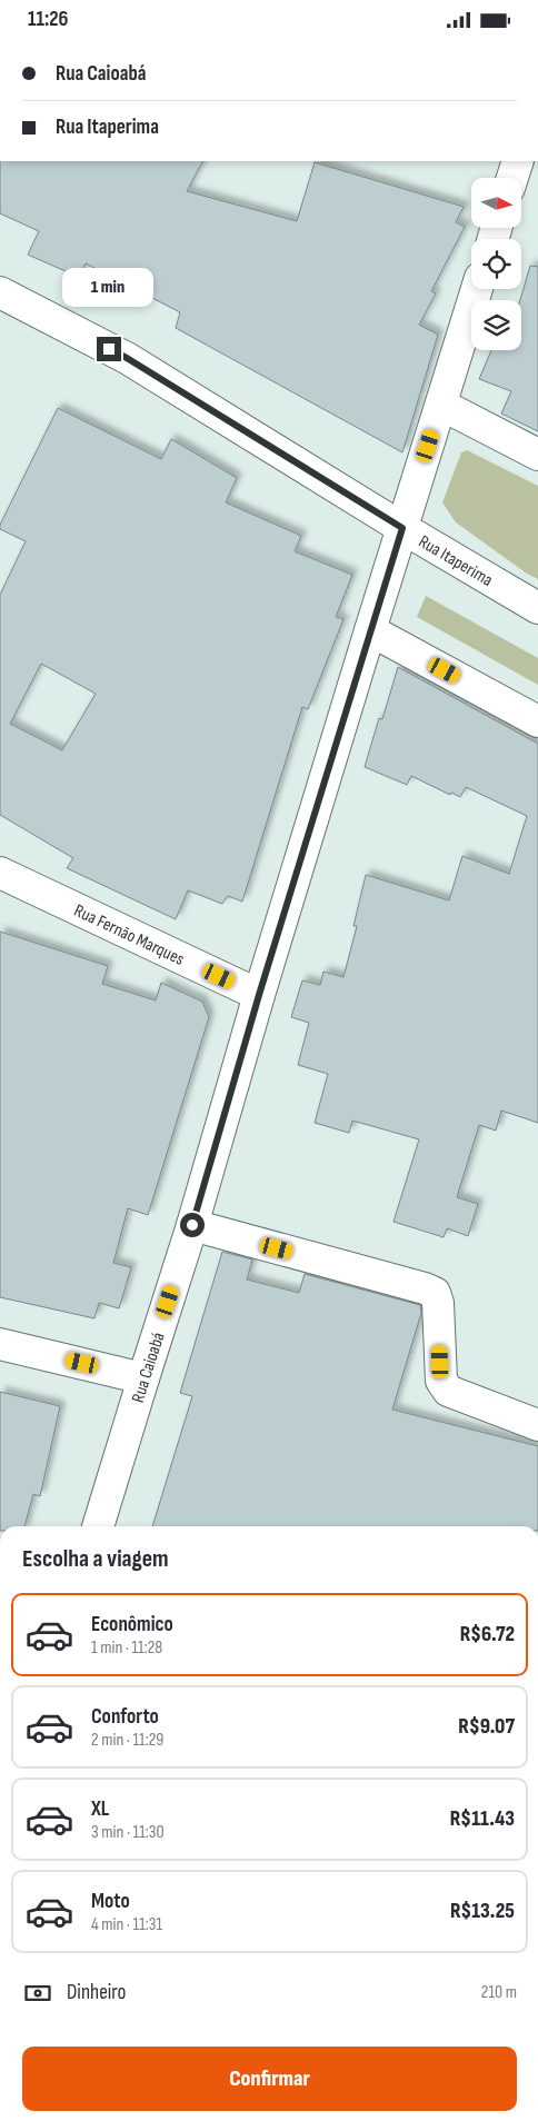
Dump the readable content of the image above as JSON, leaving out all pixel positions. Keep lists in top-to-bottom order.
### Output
{
  "streets": {
    "street": ["Rua Itaperima", "Rua Fernão Marques", "Rua Caioabá"]
  },
  "crossings": [
    ["Rua Itaperima", "Rua Caioabá"],
    ["Rua Fernão Marques", "Rua Caioabá"]
  ],
  "north": "right",
  "page": {
    "status": "11:26",
    "banner": ["Rua Caioabá", "Rua Itaperima"],
    "bubble": "1 min",
    "heading": "Escolha a viagem",
    "list": [
      {
        "name": "Econômico",
        "note": "1 min · 11:28",
        "value": "R$6.72"
      },
      {
        "name": "Conforto",
        "note": "2 min · 11:29",
        "value": "R$9.07"
      },
      {
        "name": "XL",
        "note": "3 min · 11:30",
        "value": "R$11.43"
      },
      {
        "name": "Moto",
        "note": "4 min · 11:31",
        "value": "R$13.25"
      }
    ],
    "pay": ["Dinheiro", "210 m"],
    "buttons": "Confirmar"
  }
}
